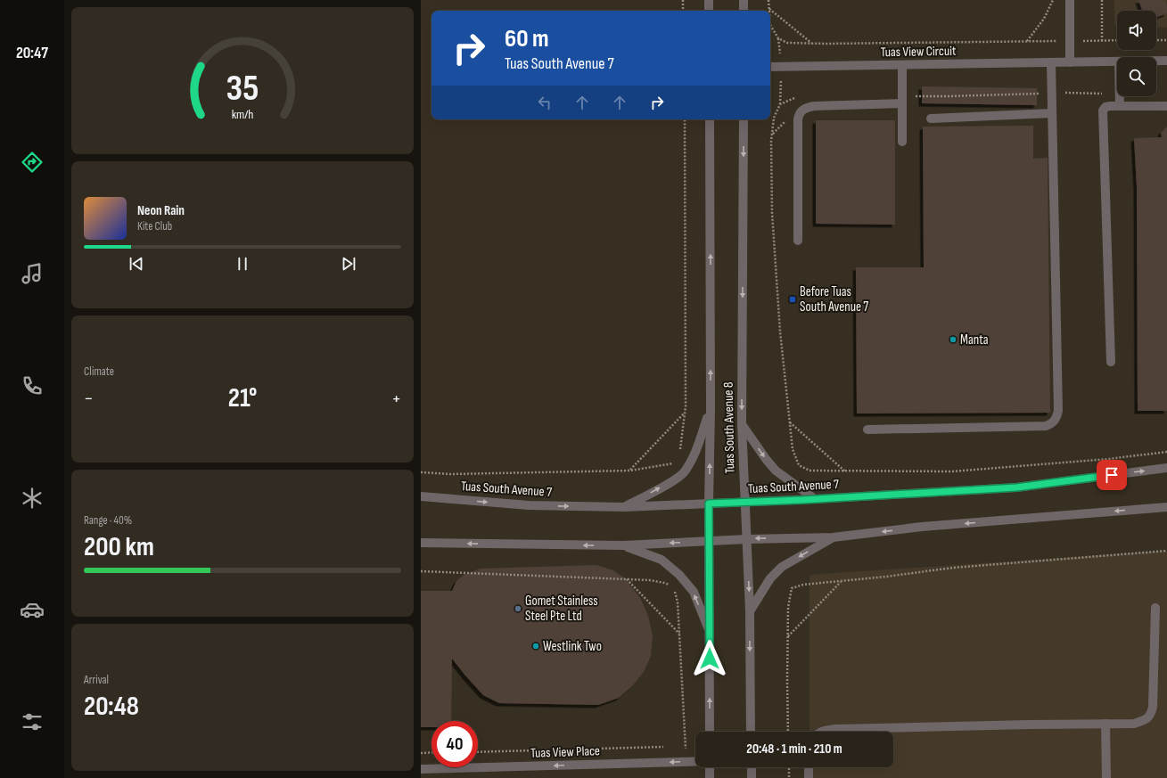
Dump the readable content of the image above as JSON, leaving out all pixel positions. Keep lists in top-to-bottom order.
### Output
{
  "streets": {
    "street": [
      "Tuas View Circuit",
      "Tuas South Avenue 8",
      "Tuas South Avenue 7",
      "Tuas View Place"
    ]
  },
  "crossings": [
    ["Tuas South Avenue 8", "Tuas South Avenue 7"]
  ],
  "one_way": ["Tuas View Place"],
  "places": {
    "transit": ["Before Tuas South Avenue 7"],
    "other": ["Manta", "Gomet Stainless Steel Pte Ltd", "Westlink Two"]
  },
  "page": {
    "tabs": "20:47",
    "turn": ["60 m", "Tuas South Avenue 7"],
    "song": ["Neon Rain", "Kite Club"],
    "tile": [
      "Climate",
      ["Range · 40%", "200 km"],
      ["Arrival", "20:48"]
    ],
    "heat": ["−", "21°", "+"],
    "limit": "40",
    "trip": "20:48 · 1 min · 210 m",
    "gauge": ["35", "km/h"]
  }
}
